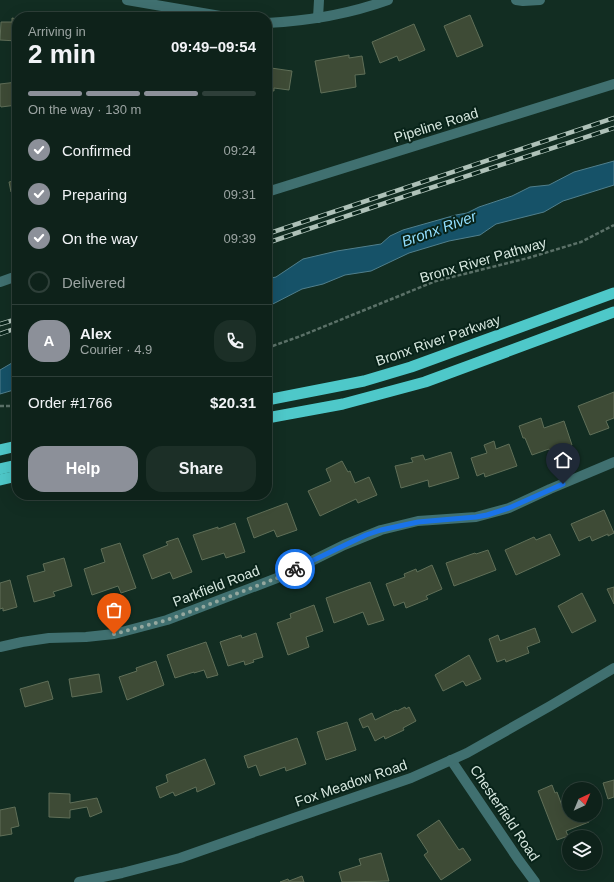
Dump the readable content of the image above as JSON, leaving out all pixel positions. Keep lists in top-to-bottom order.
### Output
{
  "streets": {
    "highway": ["Bronx River Parkway"],
    "street": [
      "Pipeline Road",
      "Parkfield Road",
      "Fox Meadow Road",
      "Chesterfield Road"
    ],
    "path": ["Bronx River Pathway"]
  },
  "crossings": [
    ["Fox Meadow Road", "Chesterfield Road"]
  ],
  "water": ["Bronx River"],
  "north": "top right",
  "page": {
    "heading": ["2 min", "Arriving in", "09:49–09:54"],
    "panel": [
      "Alex",
      "Courier · 4.9",
      "Order #1766",
      "$20.31"
    ],
    "bar": "On the way · 130 m",
    "list": [
      ["Confirmed", "09:24"],
      ["Preparing", "09:31"],
      ["On the way", "09:39"],
      "Delivered"
    ],
    "round": "A",
    "buttons": ["Help", "Share"]
  }
}
